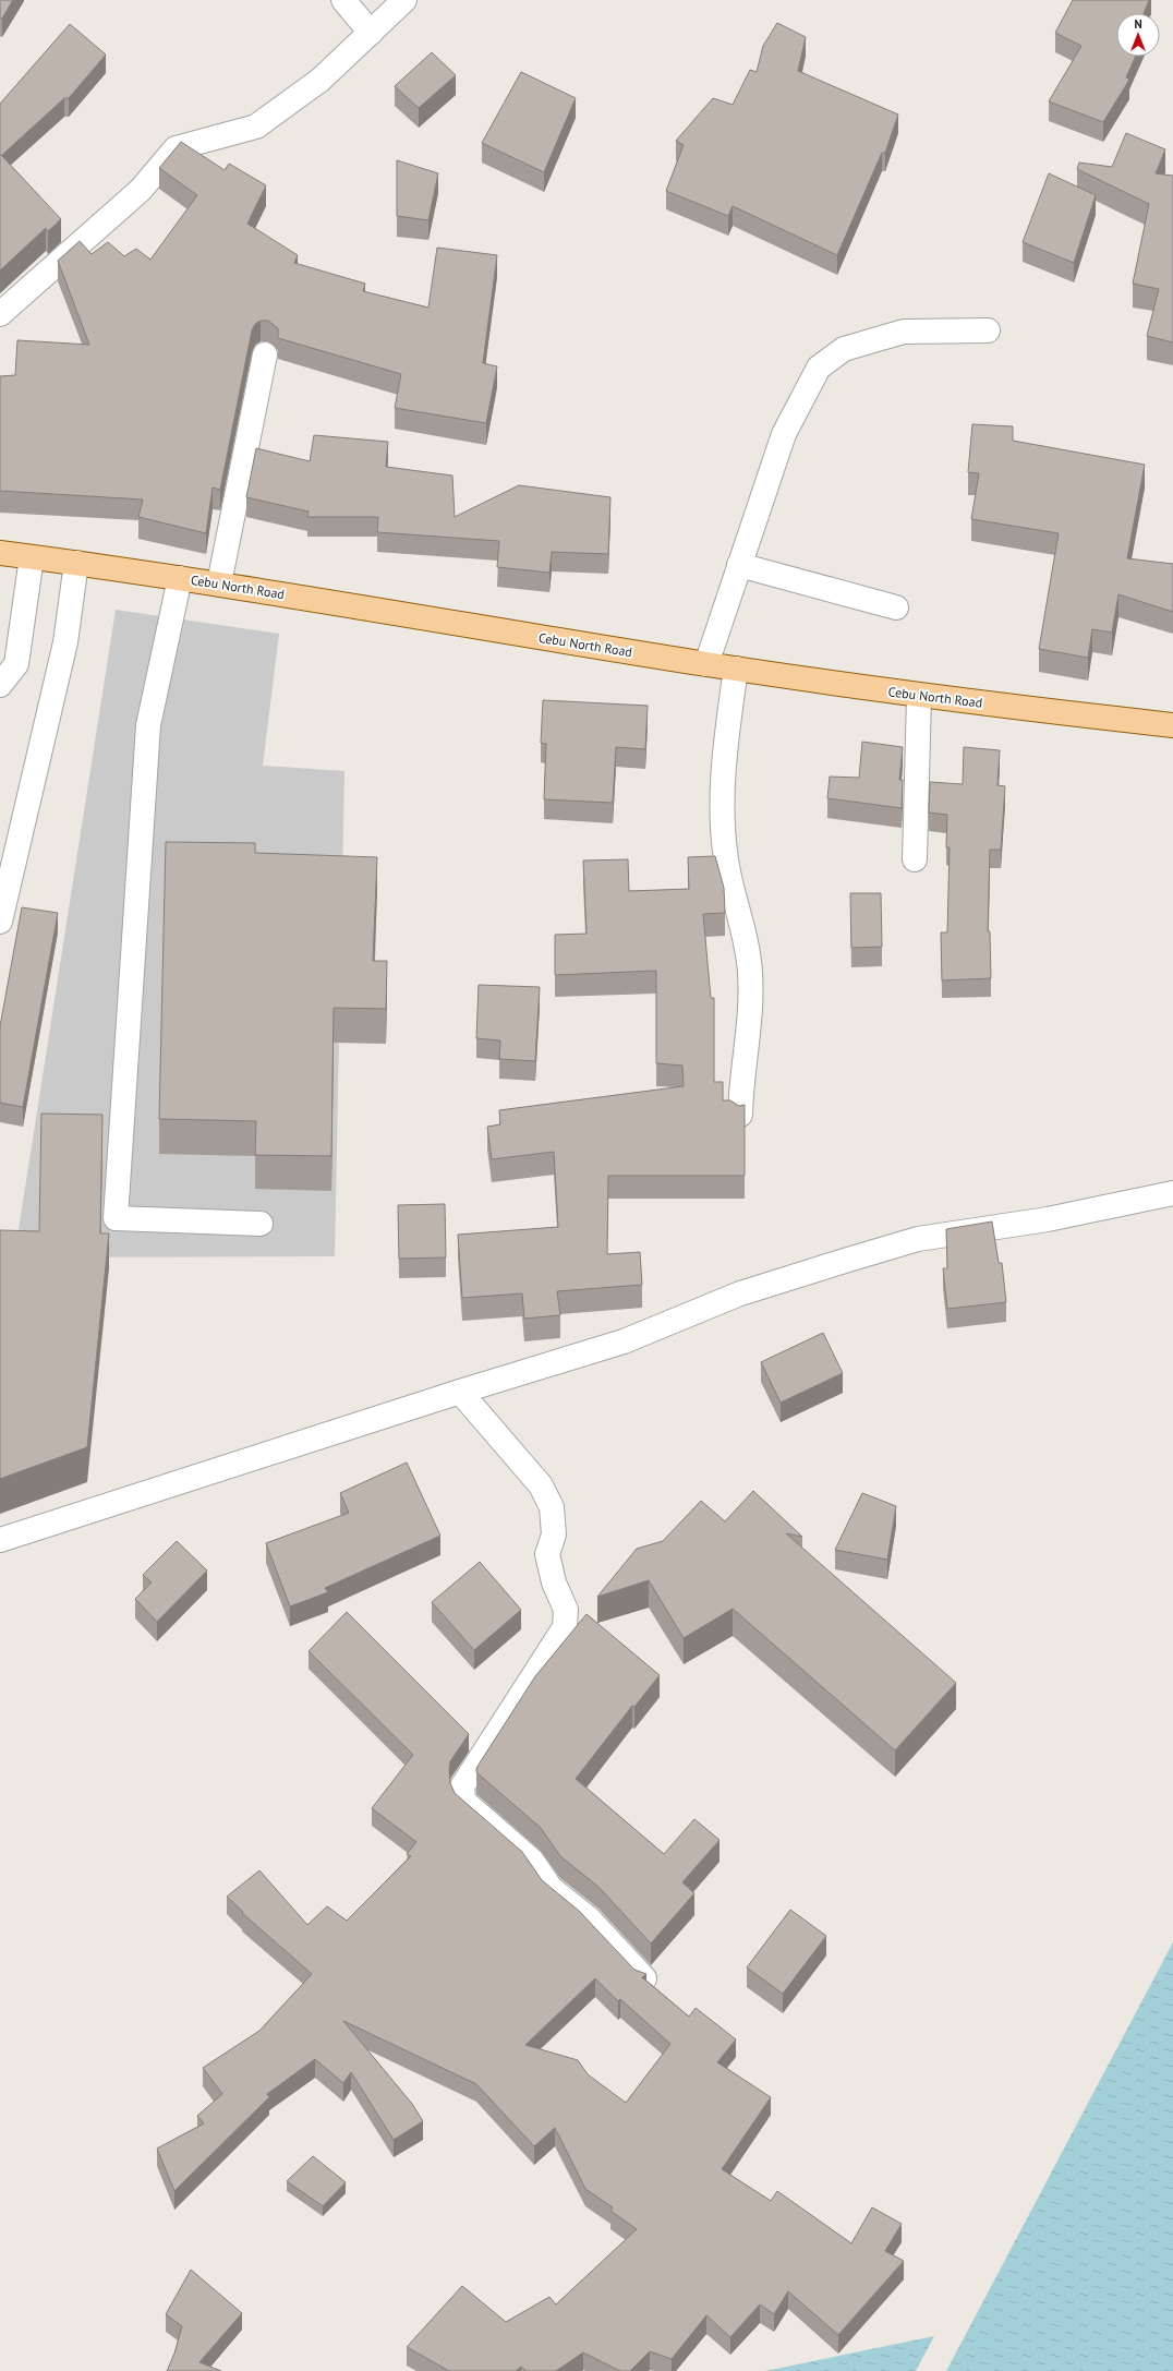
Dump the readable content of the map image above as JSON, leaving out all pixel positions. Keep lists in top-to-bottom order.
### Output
{
  "streets": {
    "main road": ["Cebu North Road"]
  },
  "north": "top"
}
